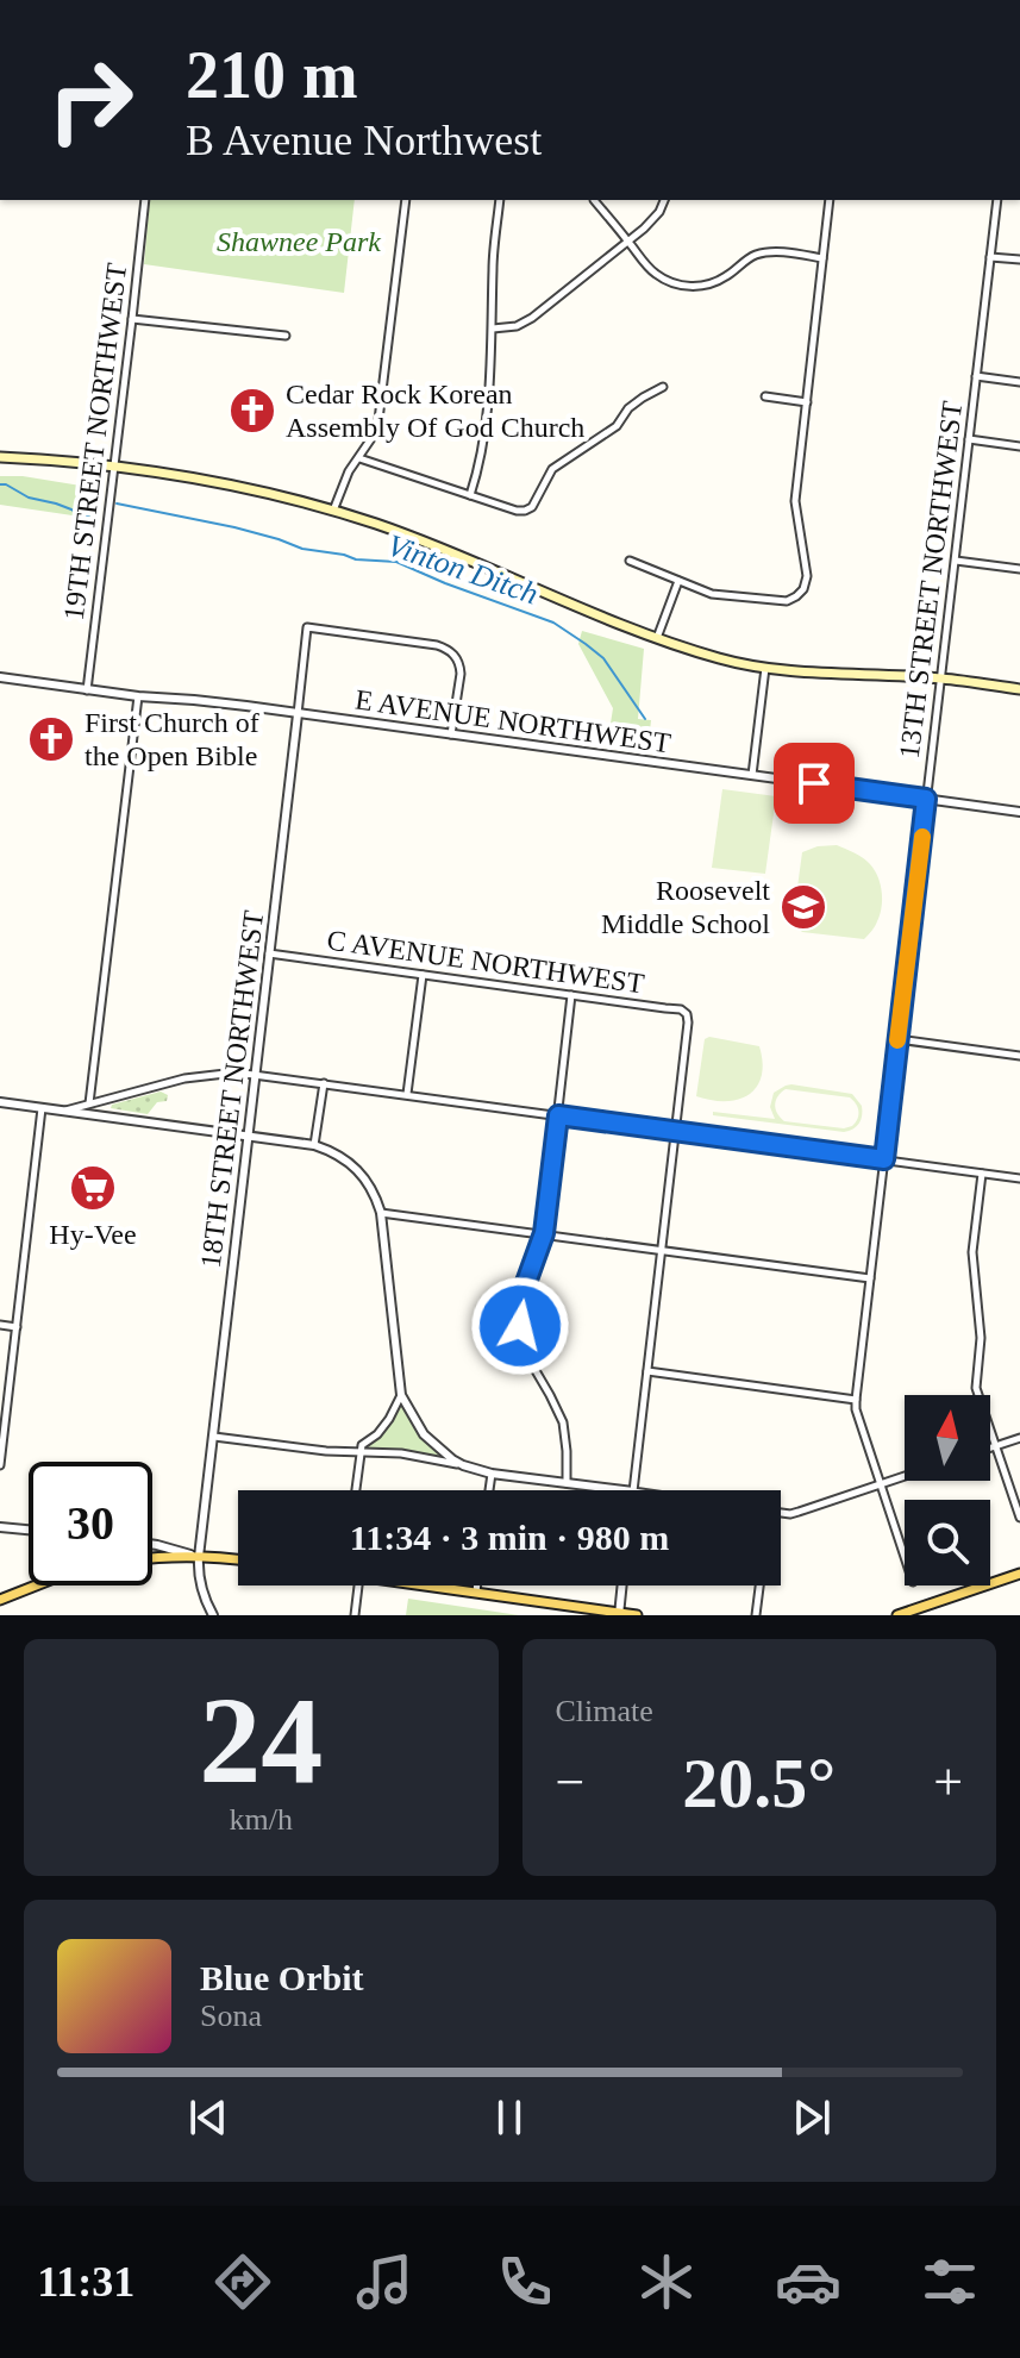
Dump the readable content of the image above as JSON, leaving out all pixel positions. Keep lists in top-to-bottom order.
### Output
{
  "streets": {
    "street": [
      "19TH STREET NORTHWEST",
      "13TH STREET NORTHWEST",
      "E AVENUE NORTHWEST",
      "C AVENUE NORTHWEST",
      "18TH STREET NORTHWEST"
    ]
  },
  "crossings": [
    ["19TH STREET NORTHWEST", "E AVENUE NORTHWEST"],
    ["13TH STREET NORTHWEST", "E AVENUE NORTHWEST"],
    ["E AVENUE NORTHWEST", "18TH STREET NORTHWEST"],
    ["C AVENUE NORTHWEST", "18TH STREET NORTHWEST"]
  ],
  "water": ["Vinton Ditch"],
  "parks": ["Shawnee Park"],
  "places": {
    "church": ["Cedar Rock Korean Assembly Of God Church", "First Church of the Open Bible"],
    "school or university": ["Roosevelt Middle School"],
    "supermarket": ["Hy-Vee"]
  },
  "north": "top",
  "page": {
    "turn": ["210 m", "B Avenue Northwest"],
    "limit": "30",
    "trip": "11:34 · 3 min · 980 m",
    "tile": [
      ["24", "km/h"],
      "Climate"
    ],
    "heat": ["−", "20.5°", "+"],
    "song": ["Blue Orbit", "Sona"],
    "tabs": "11:31"
  }
}
